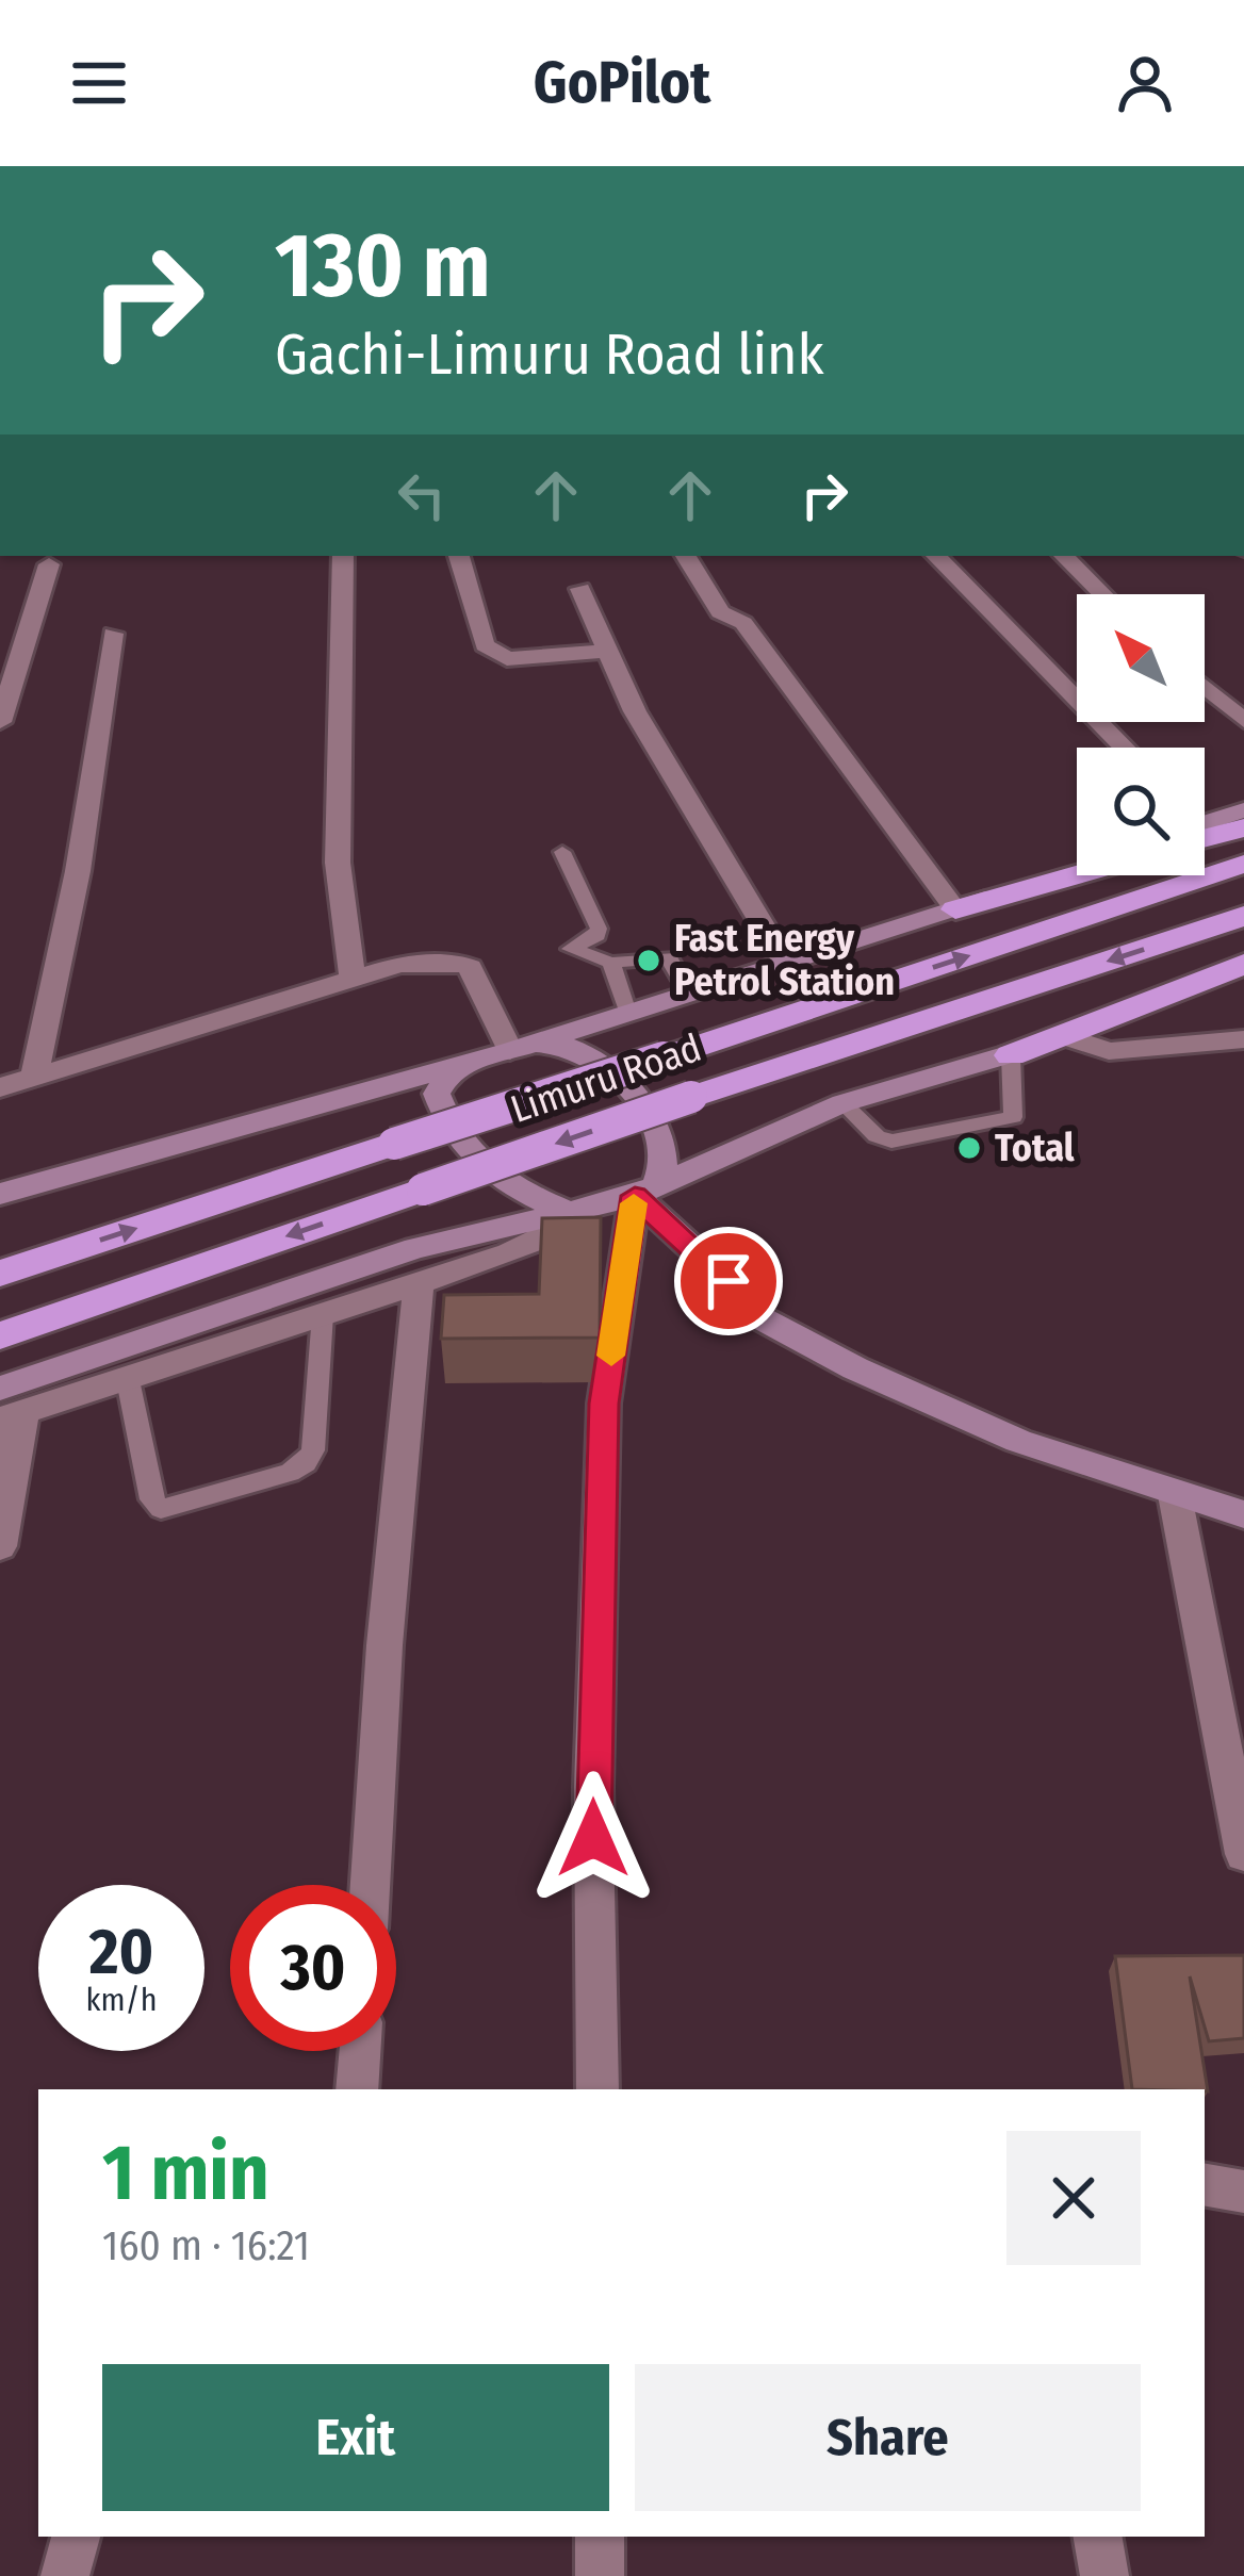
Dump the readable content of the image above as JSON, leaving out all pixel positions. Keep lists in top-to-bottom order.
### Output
{
  "streets": {
    "highway": ["Limuru Road"]
  },
  "places": ["Fast Energy Petrol Station", "Total"],
  "north": "top left",
  "page": {
    "header": "GoPilot",
    "turn": ["130 m", "Gachi-Limuru Road link"],
    "speed": "20 km/h",
    "limit": "30",
    "heading": ["1 min", "160 m · 16:21"],
    "buttons": ["Exit", "Share"]
  }
}
